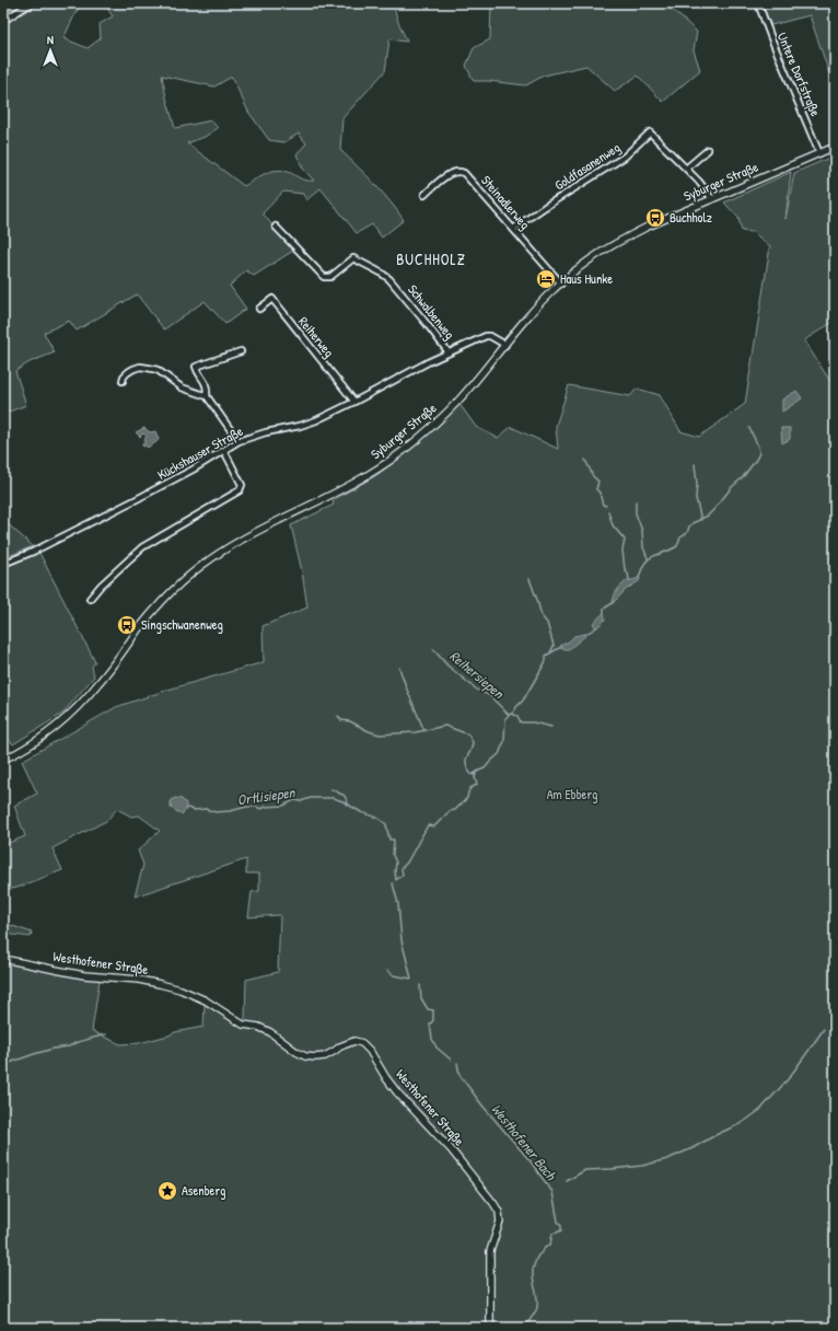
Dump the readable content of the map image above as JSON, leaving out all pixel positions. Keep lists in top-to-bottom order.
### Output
{
  "streets": {
    "street": [
      "Untere Dorfstraße",
      "Goldfasanenweg",
      "Syburger Straße",
      "Steinadlerweg",
      "Schwalbenweg",
      "Reiherweg",
      "Kückshauser Straße",
      "Westhofener Straße"
    ]
  },
  "crossings": [
    ["Untere Dorfstraße", "Syburger Straße"],
    ["Goldfasanenweg", "Syburger Straße"],
    ["Goldfasanenweg", "Steinadlerweg"],
    ["Syburger Straße", "Steinadlerweg"],
    ["Syburger Straße", "Kückshauser Straße"],
    ["Schwalbenweg", "Kückshauser Straße"],
    ["Reiherweg", "Kückshauser Straße"]
  ],
  "districts": ["BUCHHOLZ"],
  "water": ["Reihersiepen", "Ortlisiepen", "Westhofener Bach"],
  "parks": ["Am Ebberg"],
  "places": {
    "bus stop": ["Buchholz", "Singschwanenweg"],
    "hotel": ["Haus Hunke"],
    "place": ["Asenberg"]
  },
  "north": "top"
}
